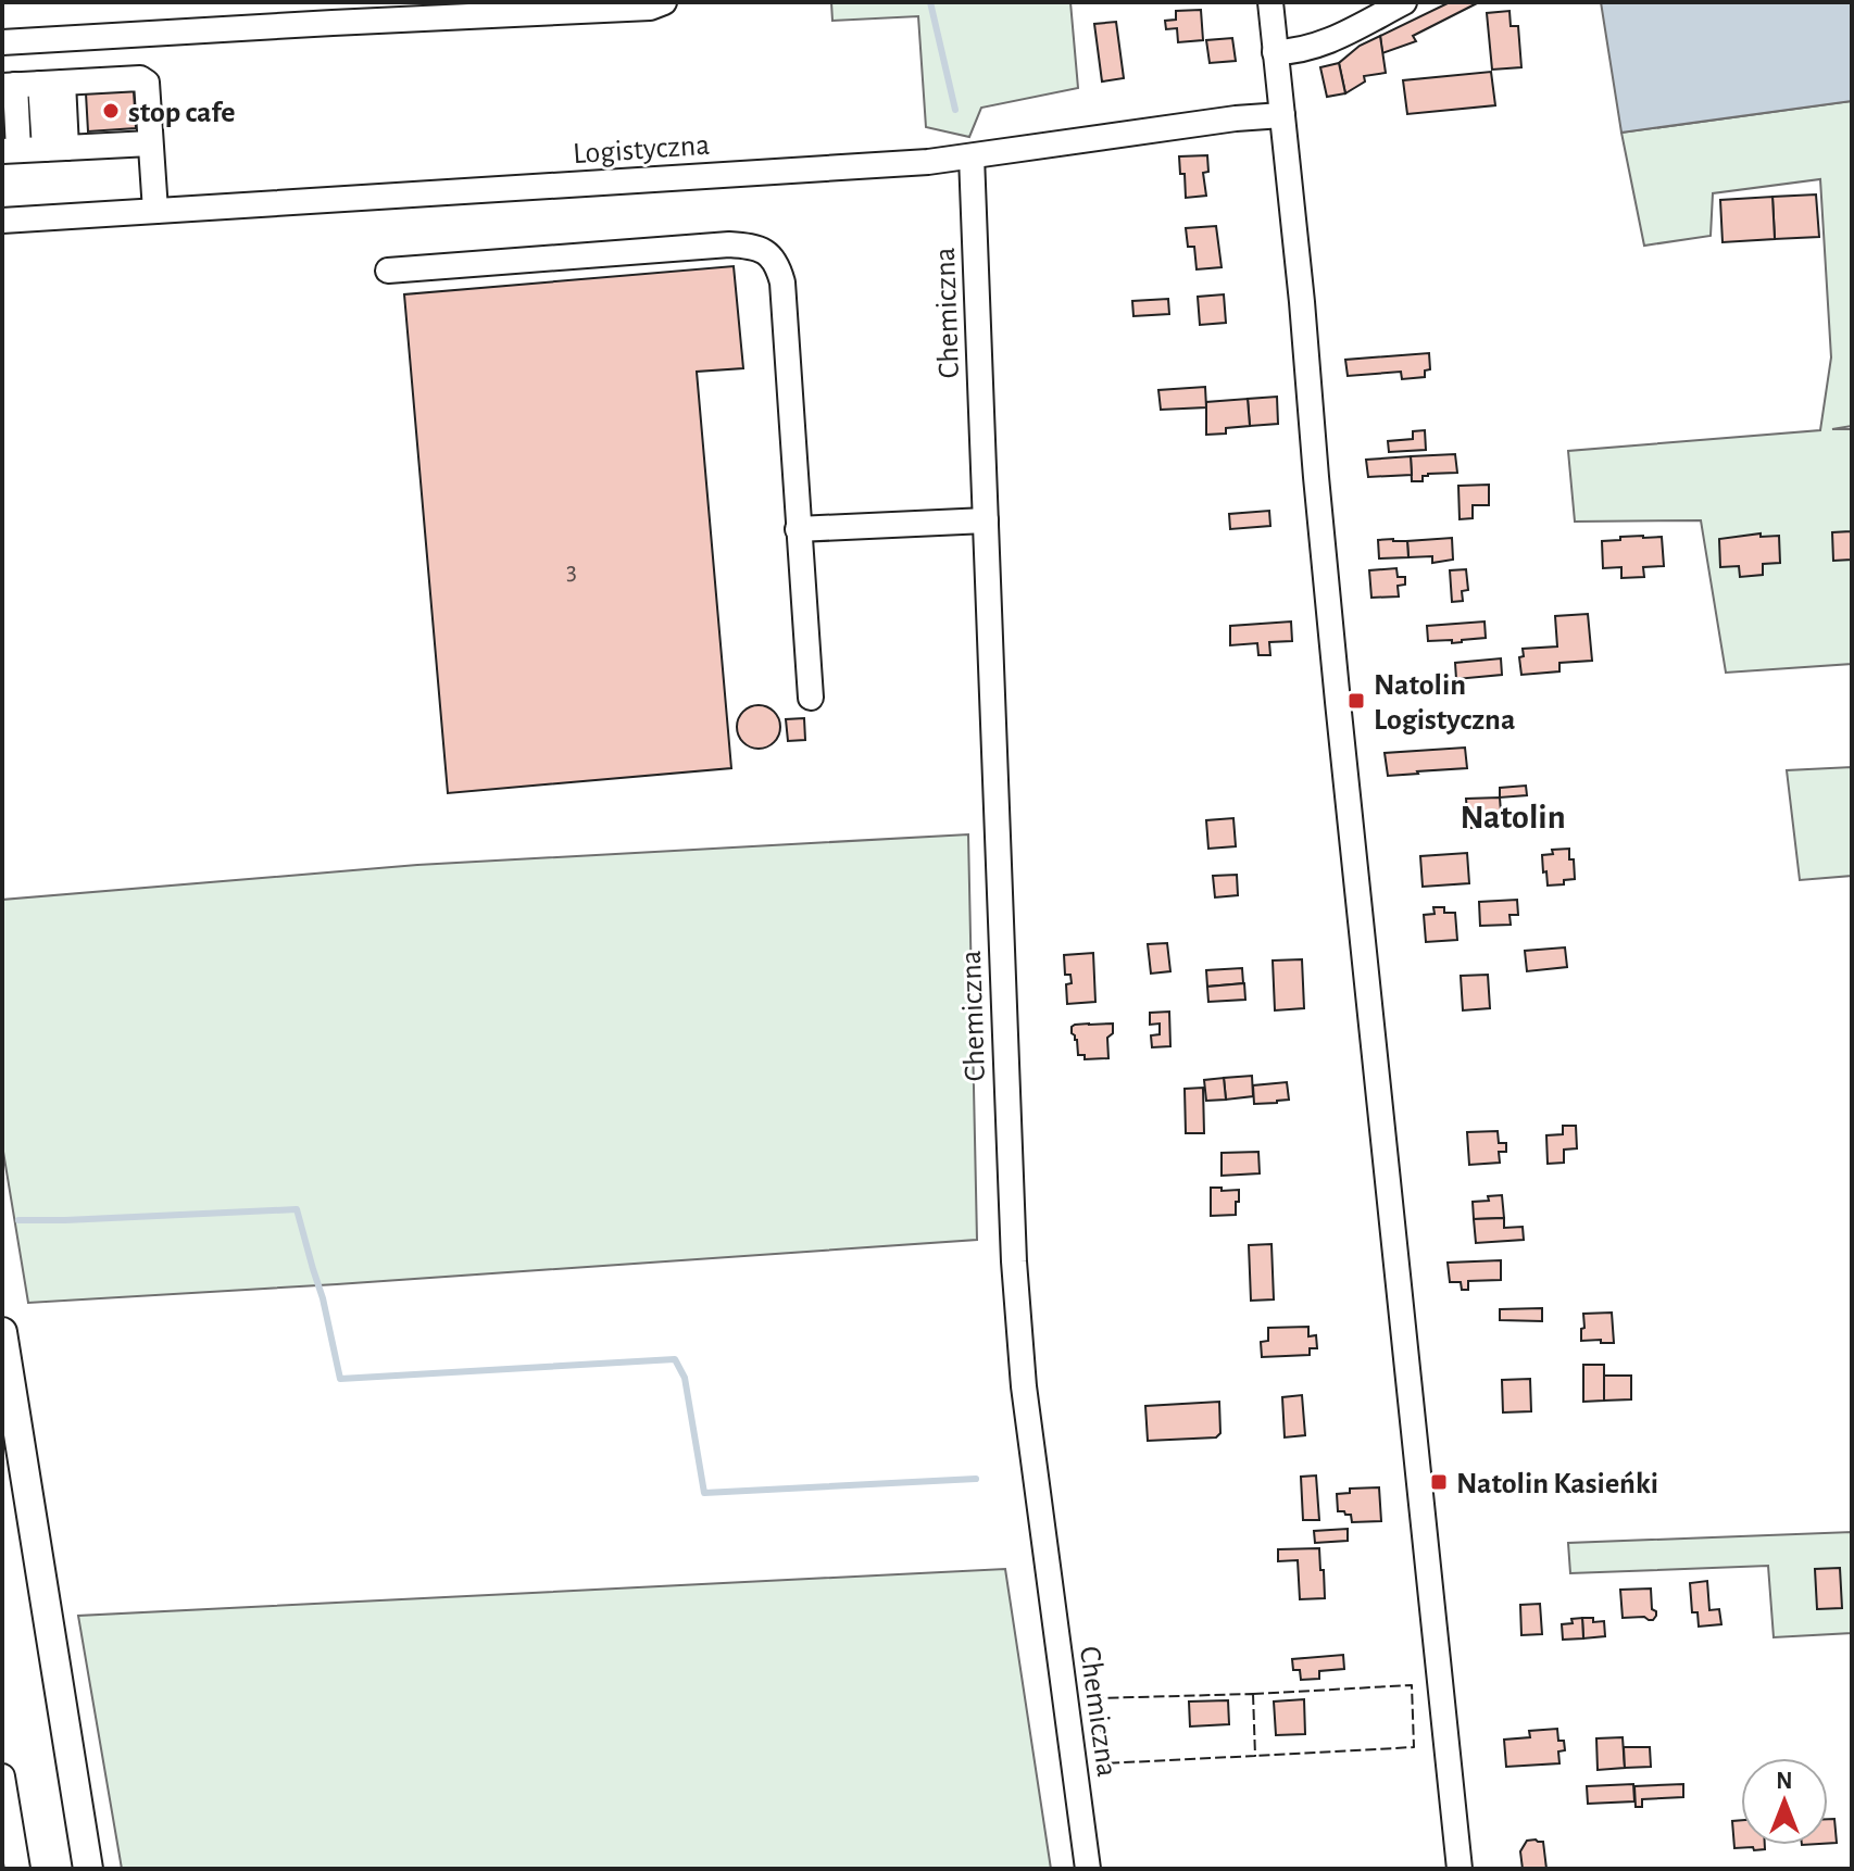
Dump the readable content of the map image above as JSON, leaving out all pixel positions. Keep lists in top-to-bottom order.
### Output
{
  "streets": {
    "street": ["Logistyczna", "Chemiczna"]
  },
  "crossings": [
    ["Logistyczna", "Chemiczna"]
  ],
  "districts": ["Natolin"],
  "places": {
    "other": ["stop cafe"],
    "transit": ["Natolin Logistyczna", "Natolin Kasieńki"]
  },
  "house_numbers": ["3"],
  "north": "top"
}
